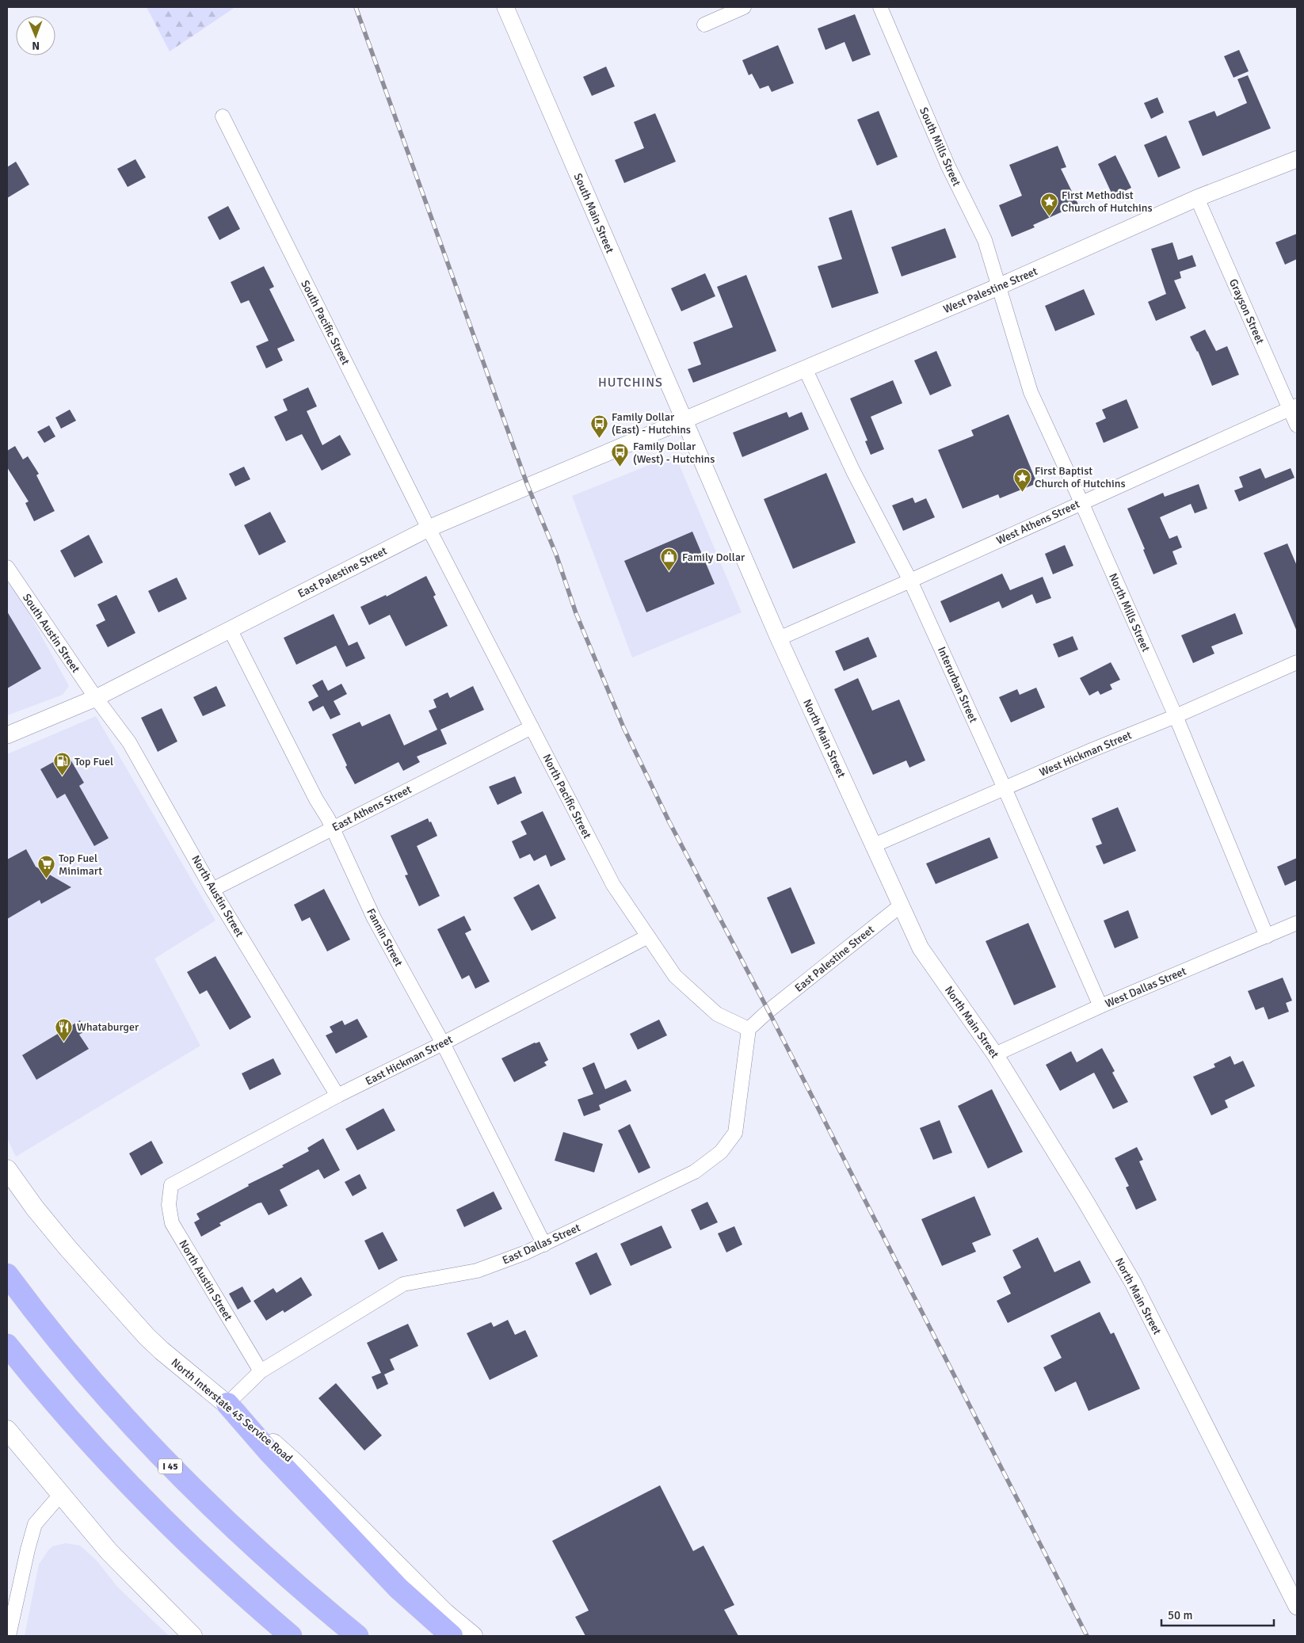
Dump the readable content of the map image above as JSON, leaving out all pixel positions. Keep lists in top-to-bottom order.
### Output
{
  "streets": {
    "highway": ["I 45"],
    "main road": ["North Interstate 45 Service Road"],
    "street": [
      "South Mills Street",
      "South Main Street",
      "West Palestine Street",
      "Grayson Street",
      "South Pacific Street",
      "West Athens Street",
      "East Palestine Street",
      "North Mills Street",
      "South Austin Street",
      "Interurban Street",
      "North Main Street",
      "West Hickman Street",
      "North Pacific Street",
      "East Athens Street",
      "North Austin Street",
      "Fannin Street",
      "West Dallas Street",
      "East Hickman Street",
      "East Dallas Street"
    ]
  },
  "crossings": [
    ["South Mills Street", "West Palestine Street"],
    ["South Mills Street", "North Mills Street"],
    ["South Main Street", "West Palestine Street"],
    ["South Main Street", "East Palestine Street"],
    ["South Main Street", "North Main Street"],
    ["West Palestine Street", "Grayson Street"],
    ["West Palestine Street", "East Palestine Street"],
    ["West Palestine Street", "North Mills Street"],
    ["West Palestine Street", "Interurban Street"],
    ["West Palestine Street", "North Main Street"],
    ["Grayson Street", "West Athens Street"],
    ["South Pacific Street", "East Palestine Street"],
    ["South Pacific Street", "North Pacific Street"],
    ["West Athens Street", "North Mills Street"],
    ["West Athens Street", "Interurban Street"],
    ["West Athens Street", "North Main Street"],
    ["East Palestine Street", "South Austin Street"],
    ["East Palestine Street", "North Main Street"],
    ["East Palestine Street", "North Pacific Street"],
    ["East Palestine Street", "North Austin Street"],
    ["East Palestine Street", "Fannin Street"],
    ["East Palestine Street", "East Dallas Street"],
    ["North Mills Street", "West Hickman Street"],
    ["North Mills Street", "West Dallas Street"],
    ["South Austin Street", "North Austin Street"],
    ["Interurban Street", "West Hickman Street"],
    ["Interurban Street", "West Dallas Street"],
    ["North Main Street", "West Hickman Street"],
    ["North Main Street", "West Dallas Street"],
    ["North Pacific Street", "East Athens Street"],
    ["North Pacific Street", "East Hickman Street"],
    ["North Pacific Street", "East Dallas Street"],
    ["East Athens Street", "North Austin Street"],
    ["East Athens Street", "Fannin Street"],
    ["North Austin Street", "East Hickman Street"],
    ["North Austin Street", "East Dallas Street"],
    ["Fannin Street", "East Hickman Street"],
    ["Fannin Street", "East Dallas Street"],
    ["East Dallas Street", "North Interstate 45 Service Road"]
  ],
  "districts": ["HUTCHINS"],
  "places": {
    "place": ["First Methodist Church of Hutchins", "First Baptist Church of Hutchins"],
    "bus stop": ["Family Dollar (East) - Hutchins", "Family Dollar (West) - Hutchins"],
    "shop": ["Family Dollar"],
    "fuel station": ["Top Fuel"],
    "supermarket": ["Top Fuel Minimart"],
    "restaurant": ["Whataburger"]
  },
  "scale_bar": "50 m",
  "north": "bottom"
}
